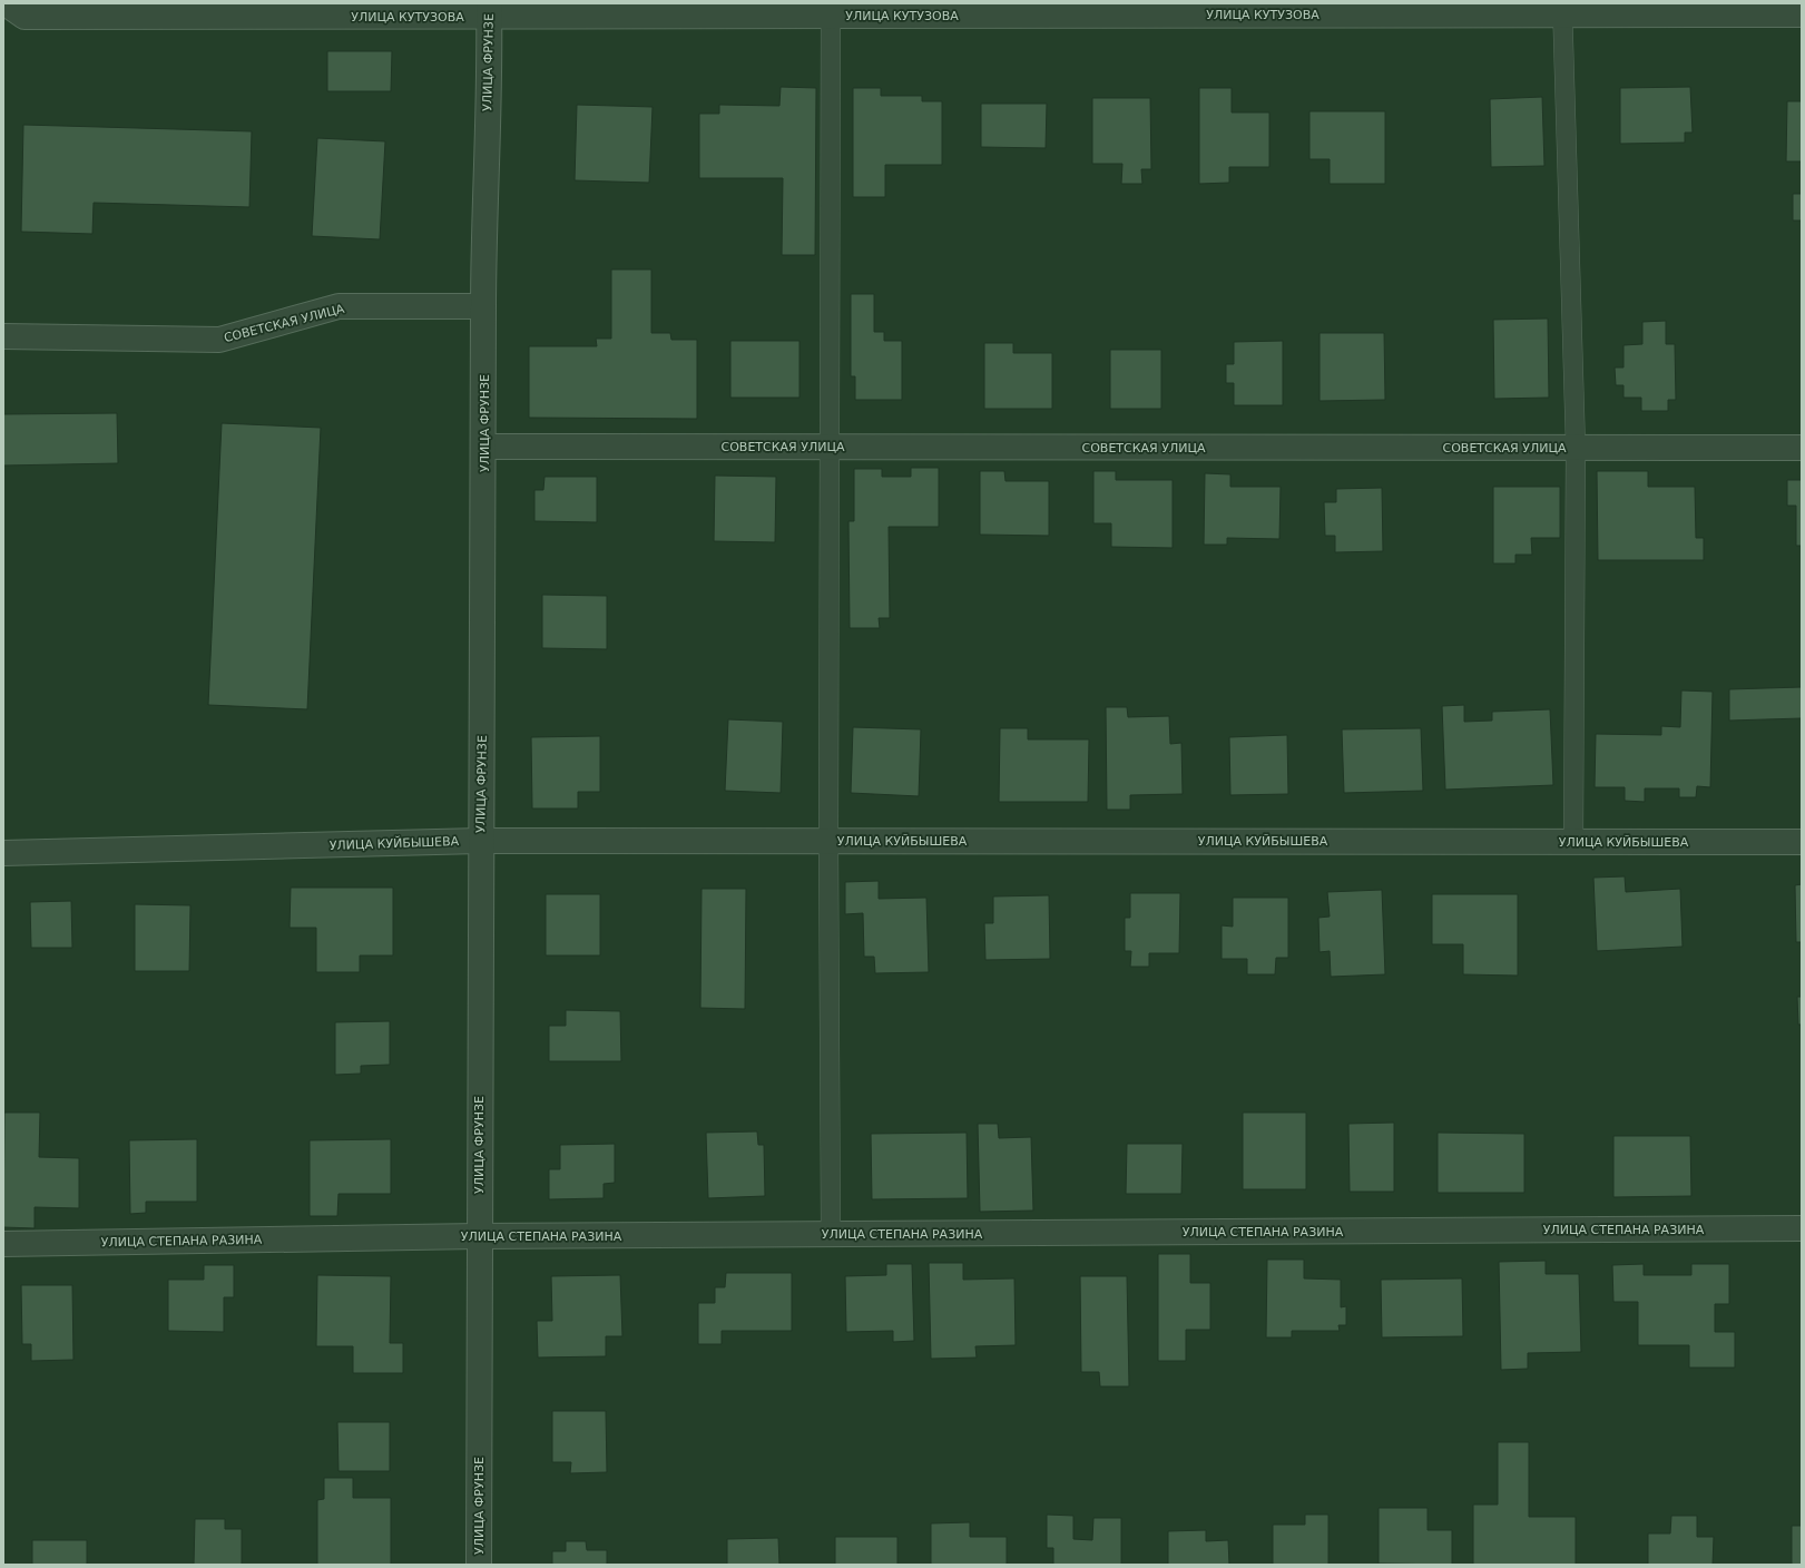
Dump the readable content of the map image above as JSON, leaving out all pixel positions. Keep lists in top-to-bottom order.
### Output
{
  "streets": {
    "street": [
      "УЛИЦА КУТУЗОВА",
      "УЛИЦА ФРУНЗЕ",
      "СОВЕТСКАЯ УЛИЦА",
      "УЛИЦА КУЙБЫШЕВА",
      "УЛИЦА СТЕПАНА РАЗИНА"
    ]
  },
  "crossings": [
    ["УЛИЦА КУТУЗОВА", "УЛИЦА ФРУНЗЕ"],
    ["УЛИЦА ФРУНЗЕ", "СОВЕТСКАЯ УЛИЦА"],
    ["УЛИЦА ФРУНЗЕ", "УЛИЦА КУЙБЫШЕВА"],
    ["УЛИЦА ФРУНЗЕ", "УЛИЦА СТЕПАНА РАЗИНА"]
  ]
}
